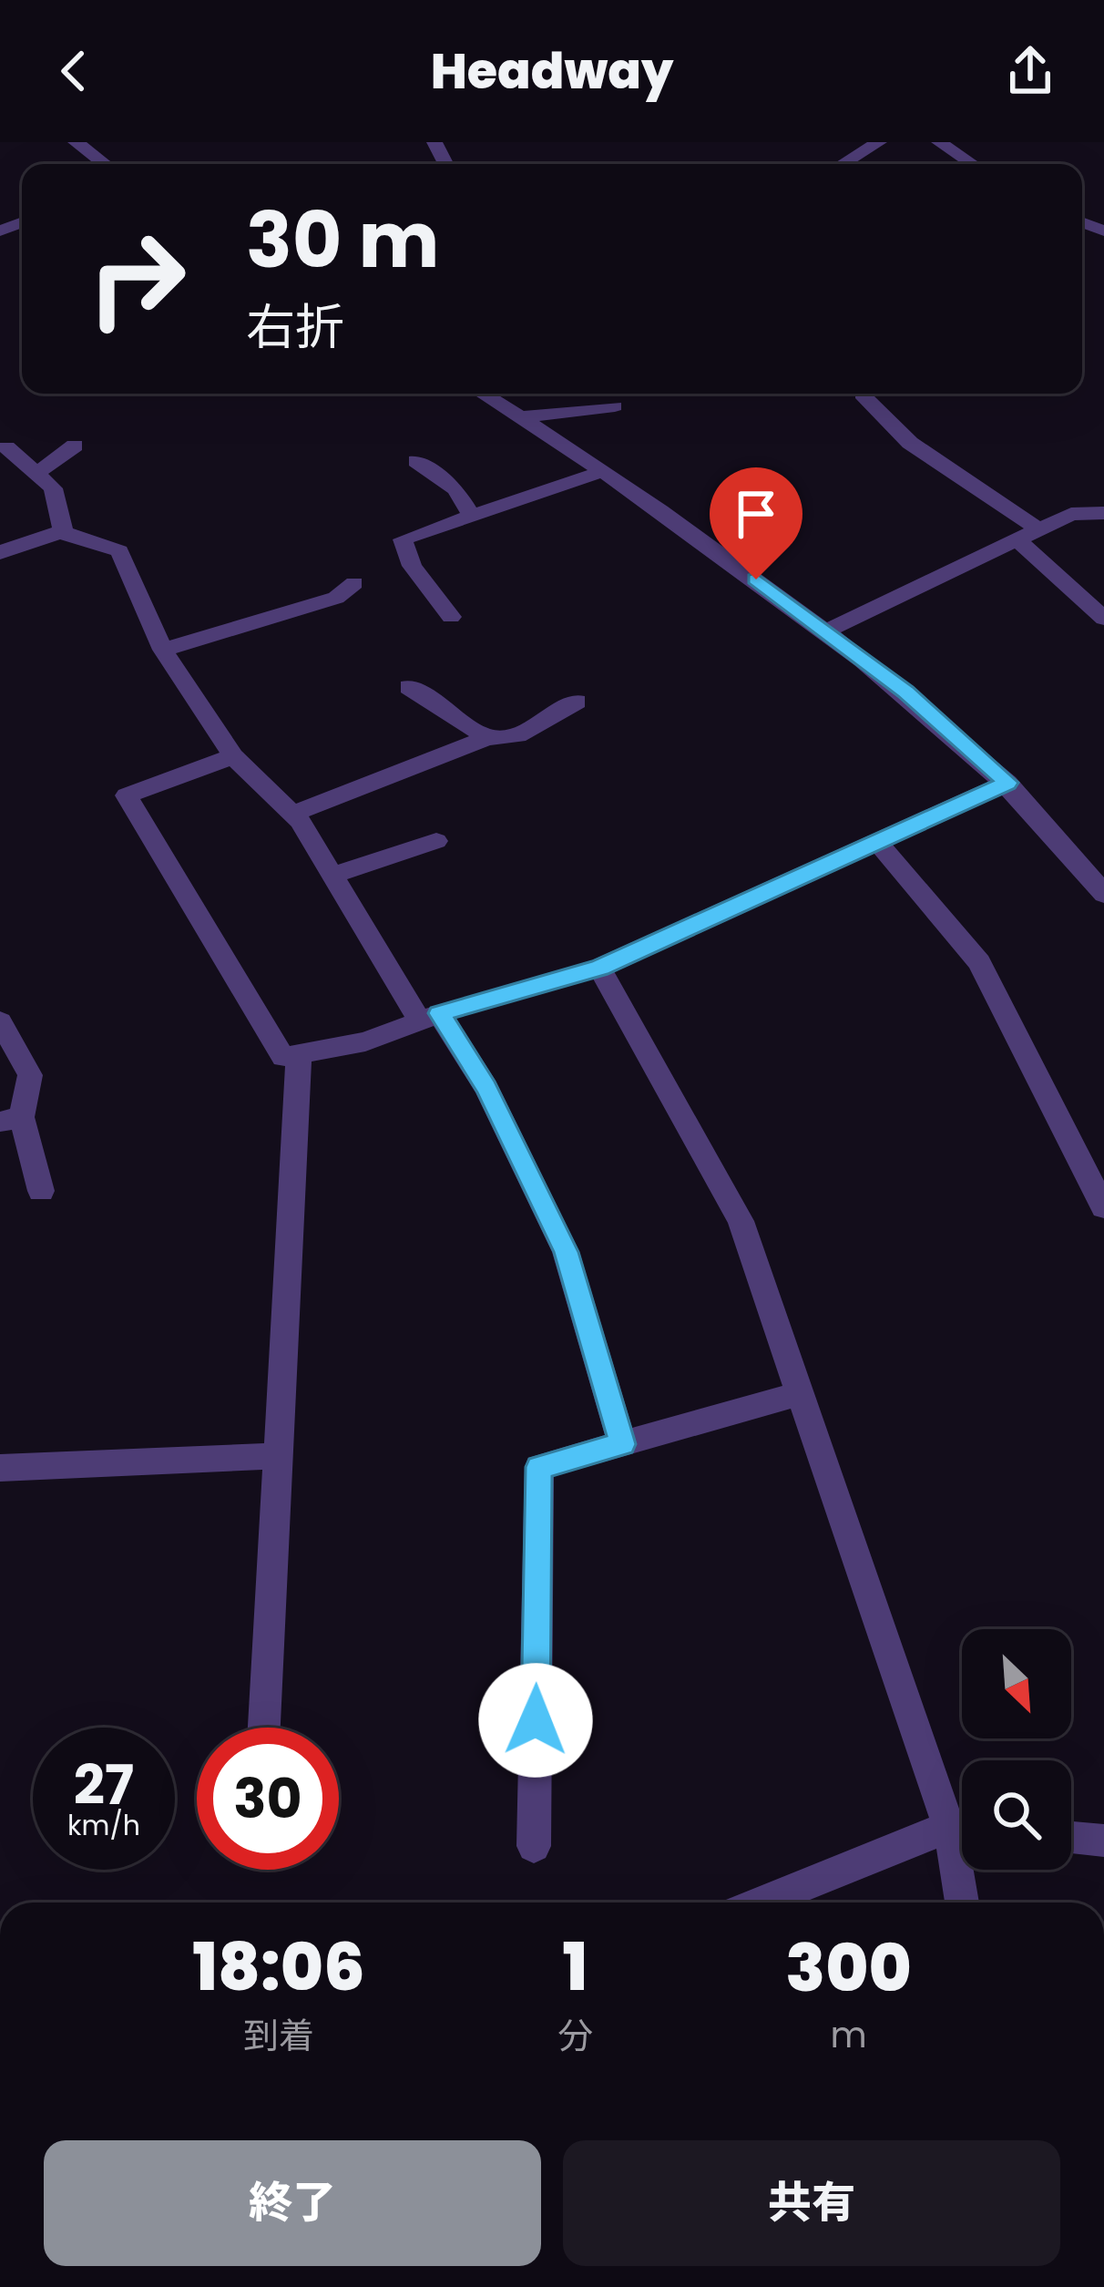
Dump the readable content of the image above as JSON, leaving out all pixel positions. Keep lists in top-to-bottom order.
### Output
{
  "north": "bottom right",
  "page": {
    "header": "Headway",
    "turn": ["30 m", "右折"],
    "speed": "27 km/h",
    "limit": "30",
    "eta": [
      "18:06",
      "到着",
      "1",
      "分",
      "300",
      "m"
    ],
    "buttons": ["終了", "共有"]
  }
}
